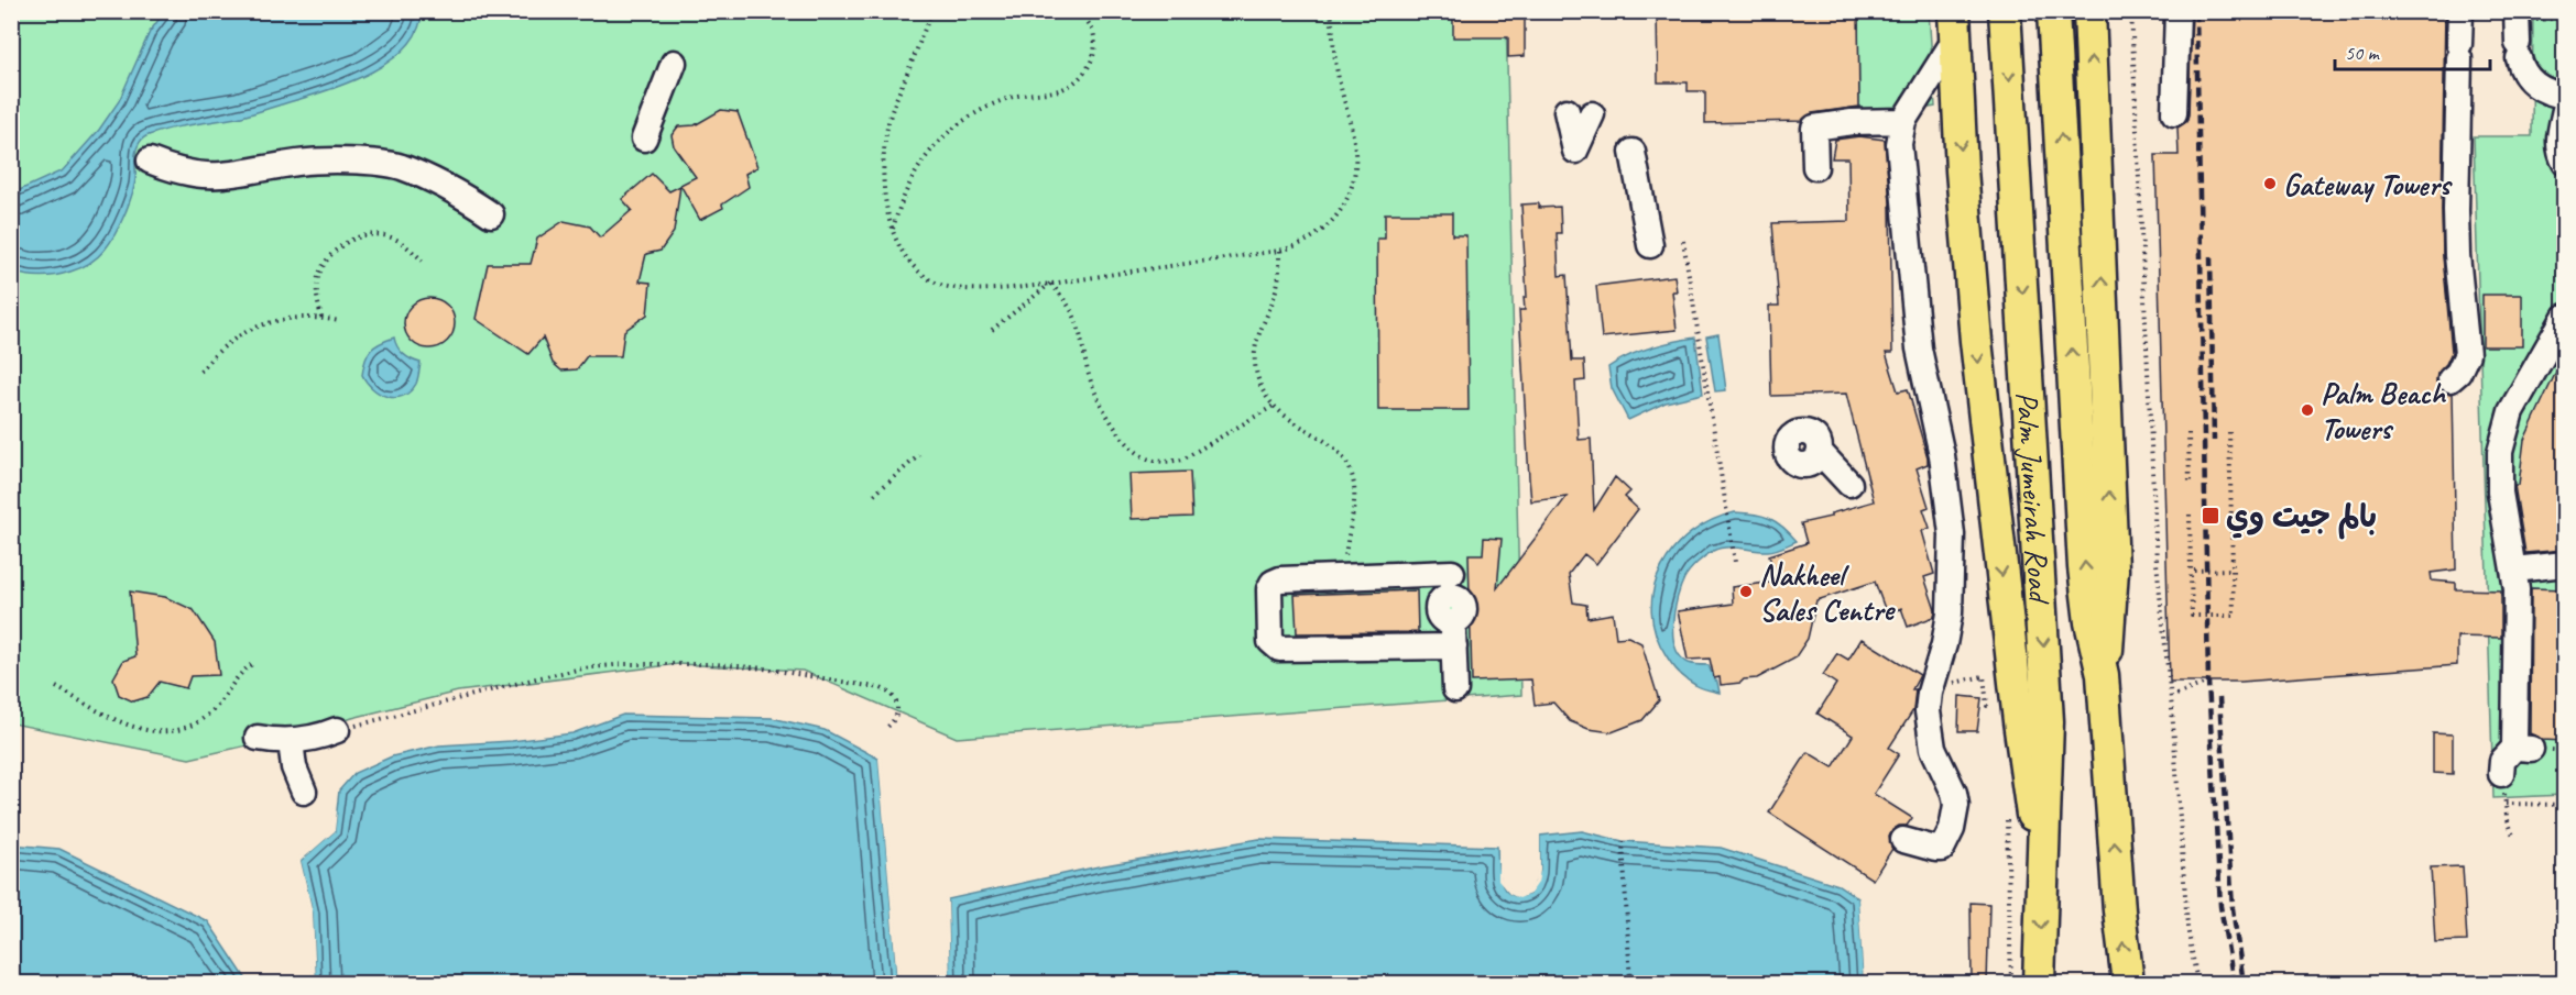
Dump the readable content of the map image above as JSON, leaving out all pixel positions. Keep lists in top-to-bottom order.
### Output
{
  "streets": {
    "main road": ["Palm Jumeirah Road"]
  },
  "places": {
    "other": ["Gateway Towers", "Palm Beach Towers", "Nakheel Sales Centre"],
    "transit": ["بالم جيت وي"]
  },
  "scale_bar": "50 m"
}
